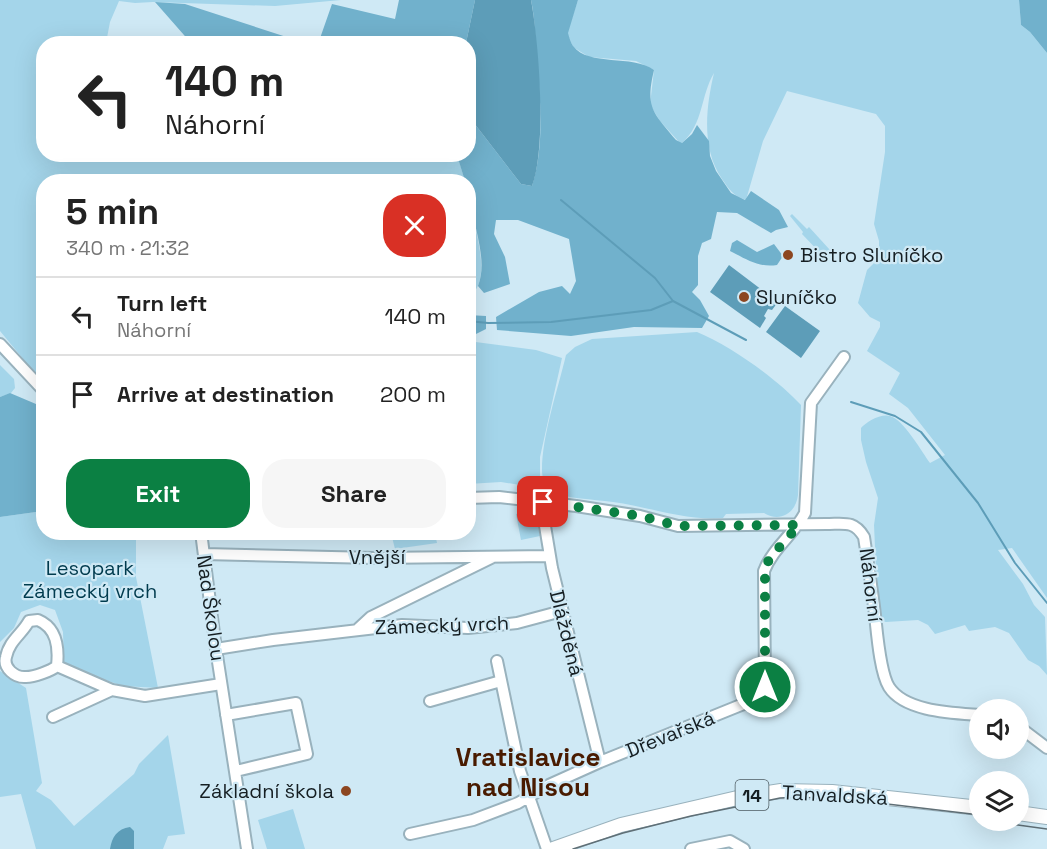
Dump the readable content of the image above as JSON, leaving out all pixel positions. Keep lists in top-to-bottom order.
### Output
{
  "streets": {
    "main road": ["14", "Tanvaldská"],
    "street": [
      "Vnější",
      "Náhorní",
      "Nad Školou",
      "Zámecký vrch",
      "Dlážděná",
      "Dřevařská"
    ]
  },
  "crossings": [
    ["Vnější", "Nad Školou"],
    ["Vnější", "Zámecký vrch"],
    ["Vnější", "Dlážděná"],
    ["Náhorní", "Dlážděná"],
    ["Náhorní", "Dřevařská"],
    ["Nad Školou", "Zámecký vrch"],
    ["Zámecký vrch", "Dlážděná"],
    ["Dlážděná", "Dřevařská"]
  ],
  "districts": ["Vratislavice nad Nisou"],
  "parks": ["Lesopark Zámecký vrch"],
  "places": ["Bistro Sluníčko", "Sluníčko", "Základní škola"],
  "page": {
    "turn": ["140 m", "Náhorní"],
    "heading": ["5 min", "340 m · 21:32"],
    "list": [
      {
        "name": "Turn left",
        "note": "Náhorní",
        "value": "140 m"
      },
      {
        "name": "Arrive at destination",
        "value": "200 m"
      }
    ],
    "buttons": ["Exit", "Share"]
  }
}
